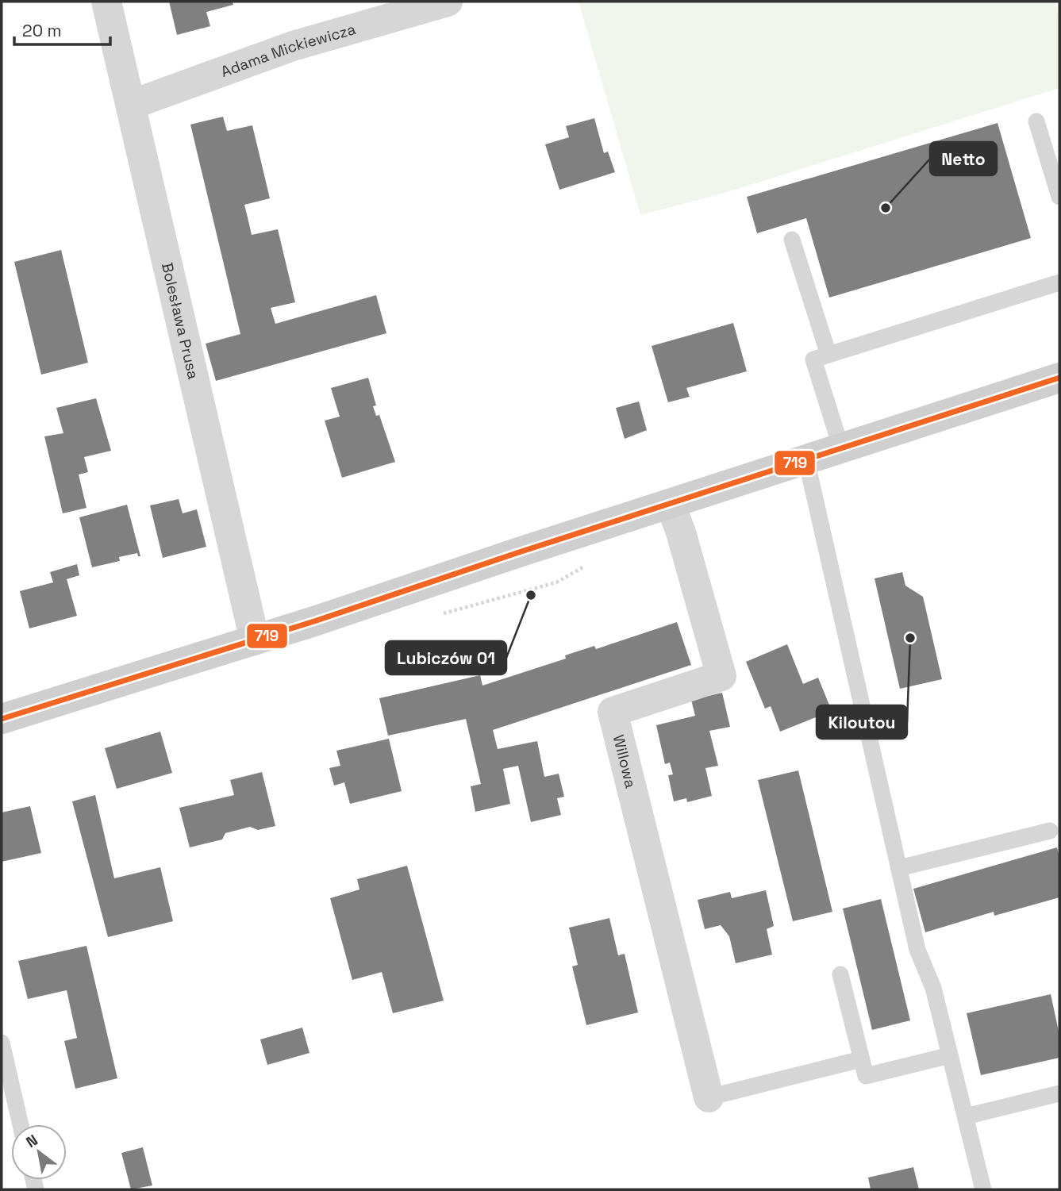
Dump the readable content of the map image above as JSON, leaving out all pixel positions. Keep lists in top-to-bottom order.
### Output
{
  "streets": {
    "street": ["Adama Mickiewicza", "Bolesława Prusa", "Willowa"]
  },
  "crossings": [
    ["Adama Mickiewicza", "Bolesława Prusa"]
  ],
  "places": ["Netto", "Lubiczów 01", "Kiloutou"],
  "lines": ["transit line 719"],
  "scale_bar": "20 m",
  "north": "top left"
}
